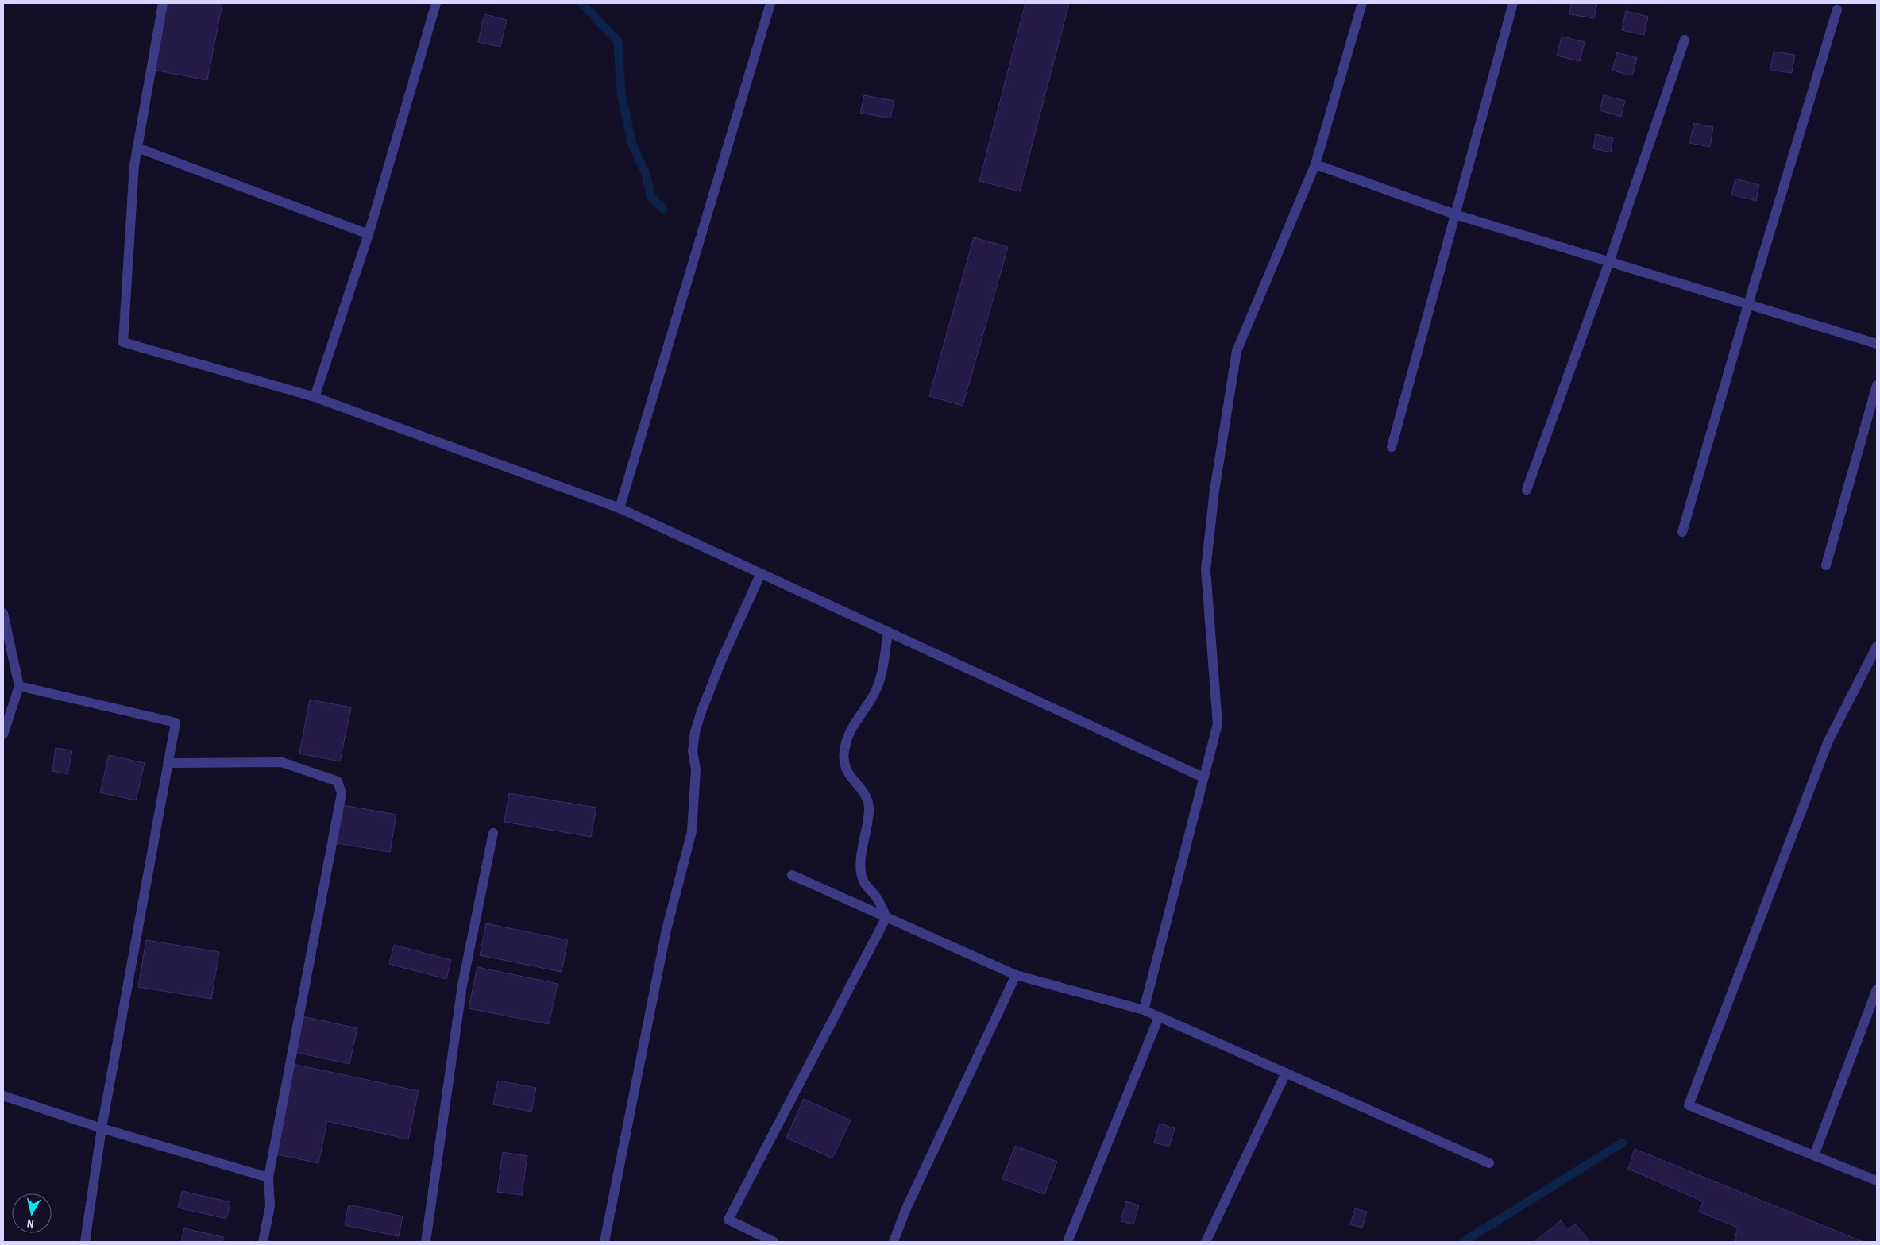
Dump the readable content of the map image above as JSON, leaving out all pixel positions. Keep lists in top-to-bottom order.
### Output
{
  "north": "bottom"
}
